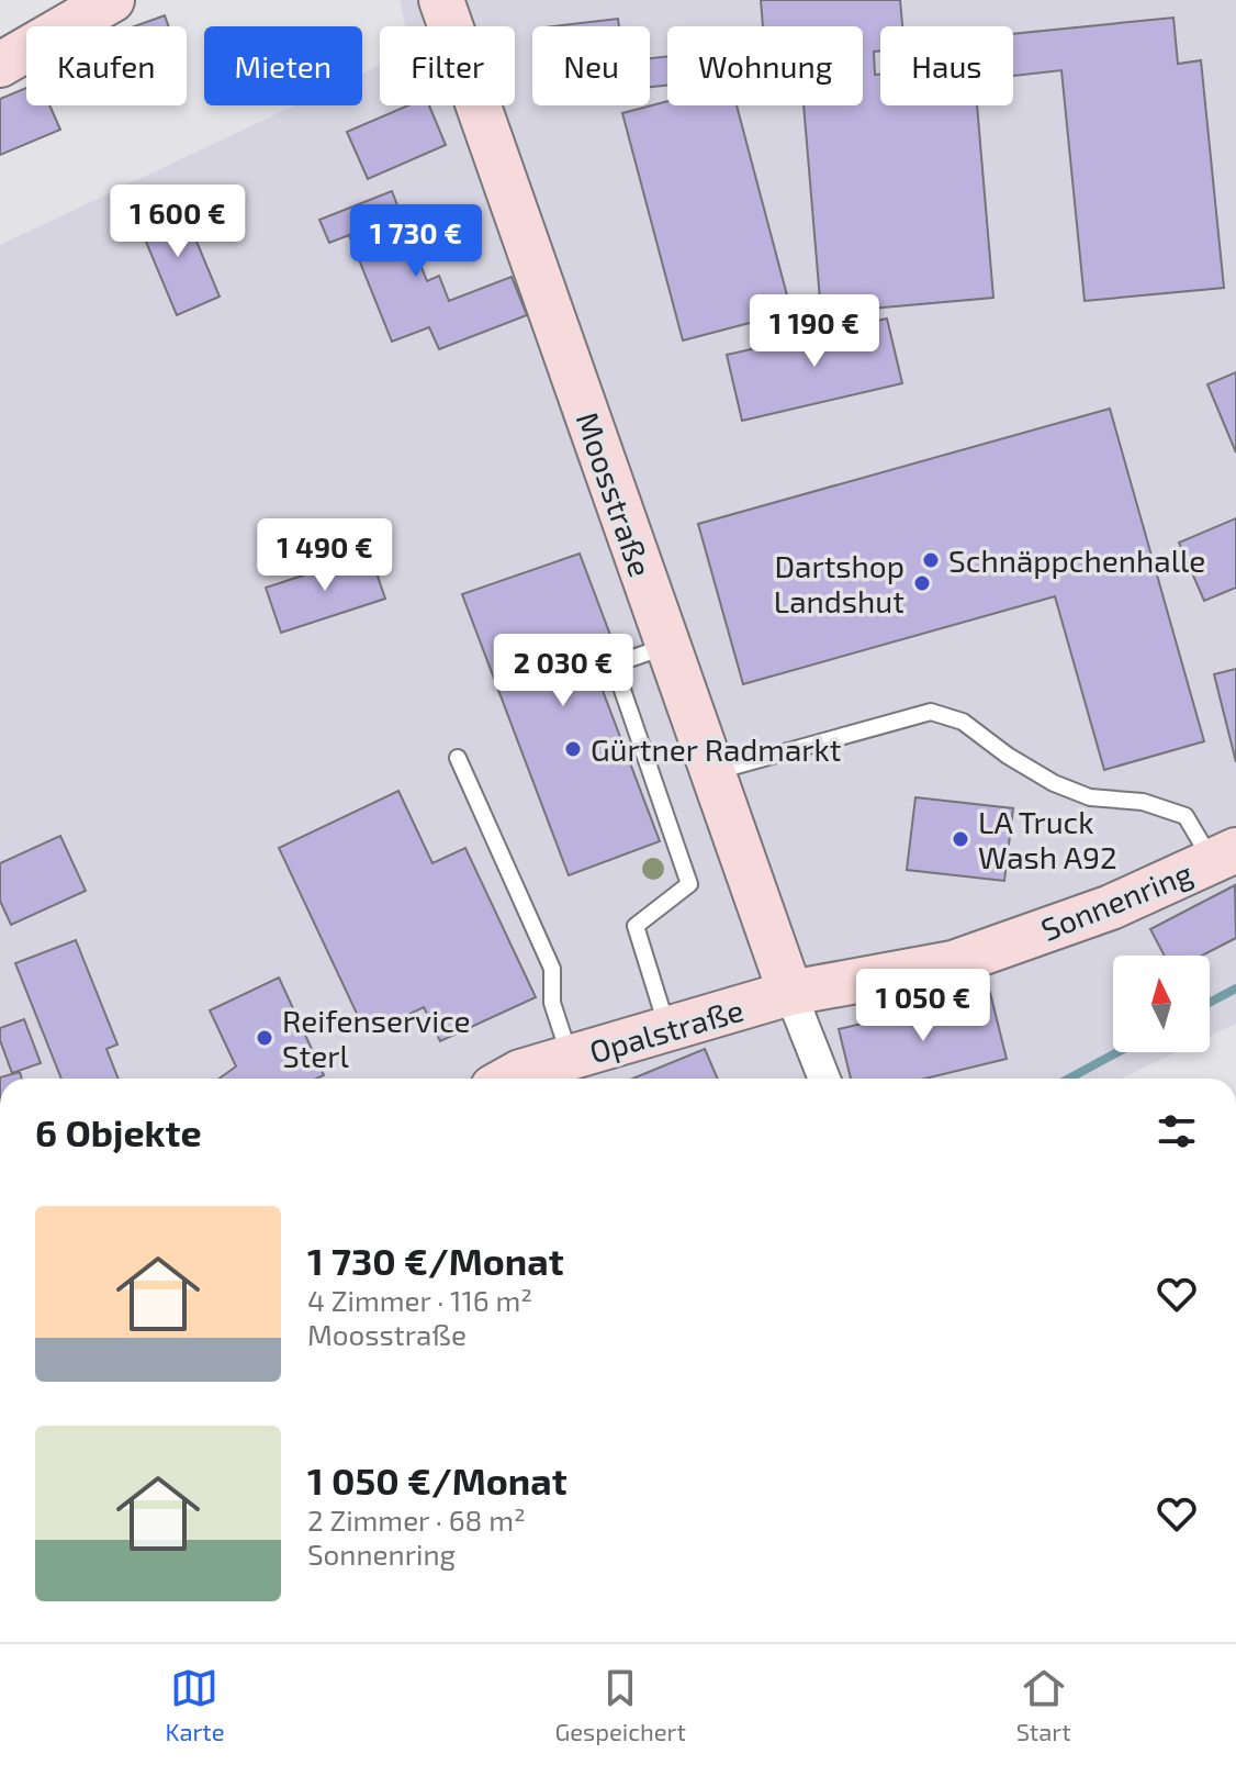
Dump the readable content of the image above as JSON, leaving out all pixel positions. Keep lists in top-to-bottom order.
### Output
{
  "streets": {
    "street": ["Moosstraße", "Sonnenring", "Opalstraße"]
  },
  "crossings": [
    ["Moosstraße", "Sonnenring"],
    ["Moosstraße", "Opalstraße"],
    ["Sonnenring", "Opalstraße"]
  ],
  "places": [
    "Schnäppchenhalle",
    "Dartshop Landshut",
    "Gürtner Radmarkt",
    "LA Truck Wash A92",
    "Reifenservice Sterl"
  ],
  "north": "top",
  "page": {
    "chip": [
      "Kaufen",
      "Mieten",
      "Filter",
      "Neu",
      "Wohnung",
      "Haus"
    ],
    "price": [
      "1 600 €",
      "1 730 €",
      "1 190 €",
      "1 490 €",
      "2 030 €",
      "1 050 €"
    ],
    "heading": "6 Objekte",
    "list": [
      {
        "name": "1 730 €/Monat",
        "note": "4 Zimmer · 116 m² · Moosstraße"
      },
      {
        "name": "1 050 €/Monat",
        "note": "2 Zimmer · 68 m² · Sonnenring"
      }
    ],
    "tabs": ["Karte", "Gespeichert", "Start"]
  }
}
